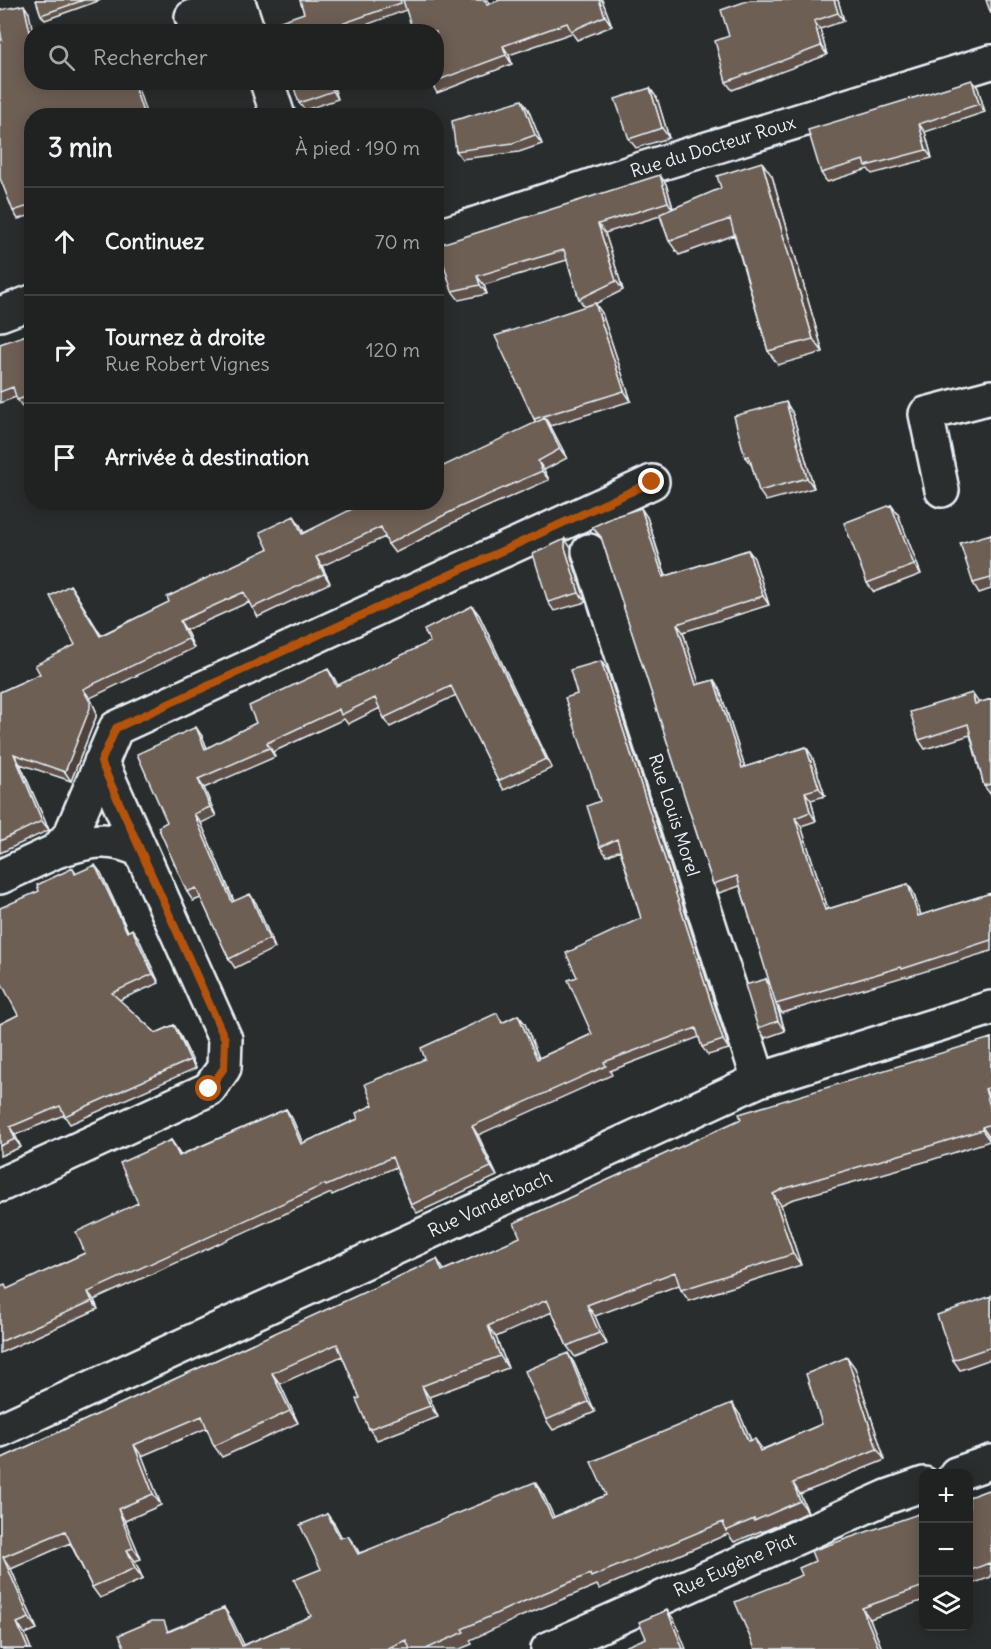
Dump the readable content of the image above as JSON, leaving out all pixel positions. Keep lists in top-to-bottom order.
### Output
{
  "streets": {
    "street": [
      "Rue du Docteur Roux",
      "Rue Louis Morel",
      "Rue Vanderbach",
      "Rue Eugène Piat"
    ]
  },
  "crossings": [
    ["Rue Louis Morel", "Rue Vanderbach"]
  ],
  "page": {
    "search": "Rechercher",
    "heading": ["3 min", "À pied · 190 m"],
    "list": [
      ["Continuez", "70 m"],
      ["Tournez à droite", "Rue Robert Vignes", "120 m"],
      "Arrivée à destination"
    ],
    "map_buttons": ["+", "−"]
  }
}
